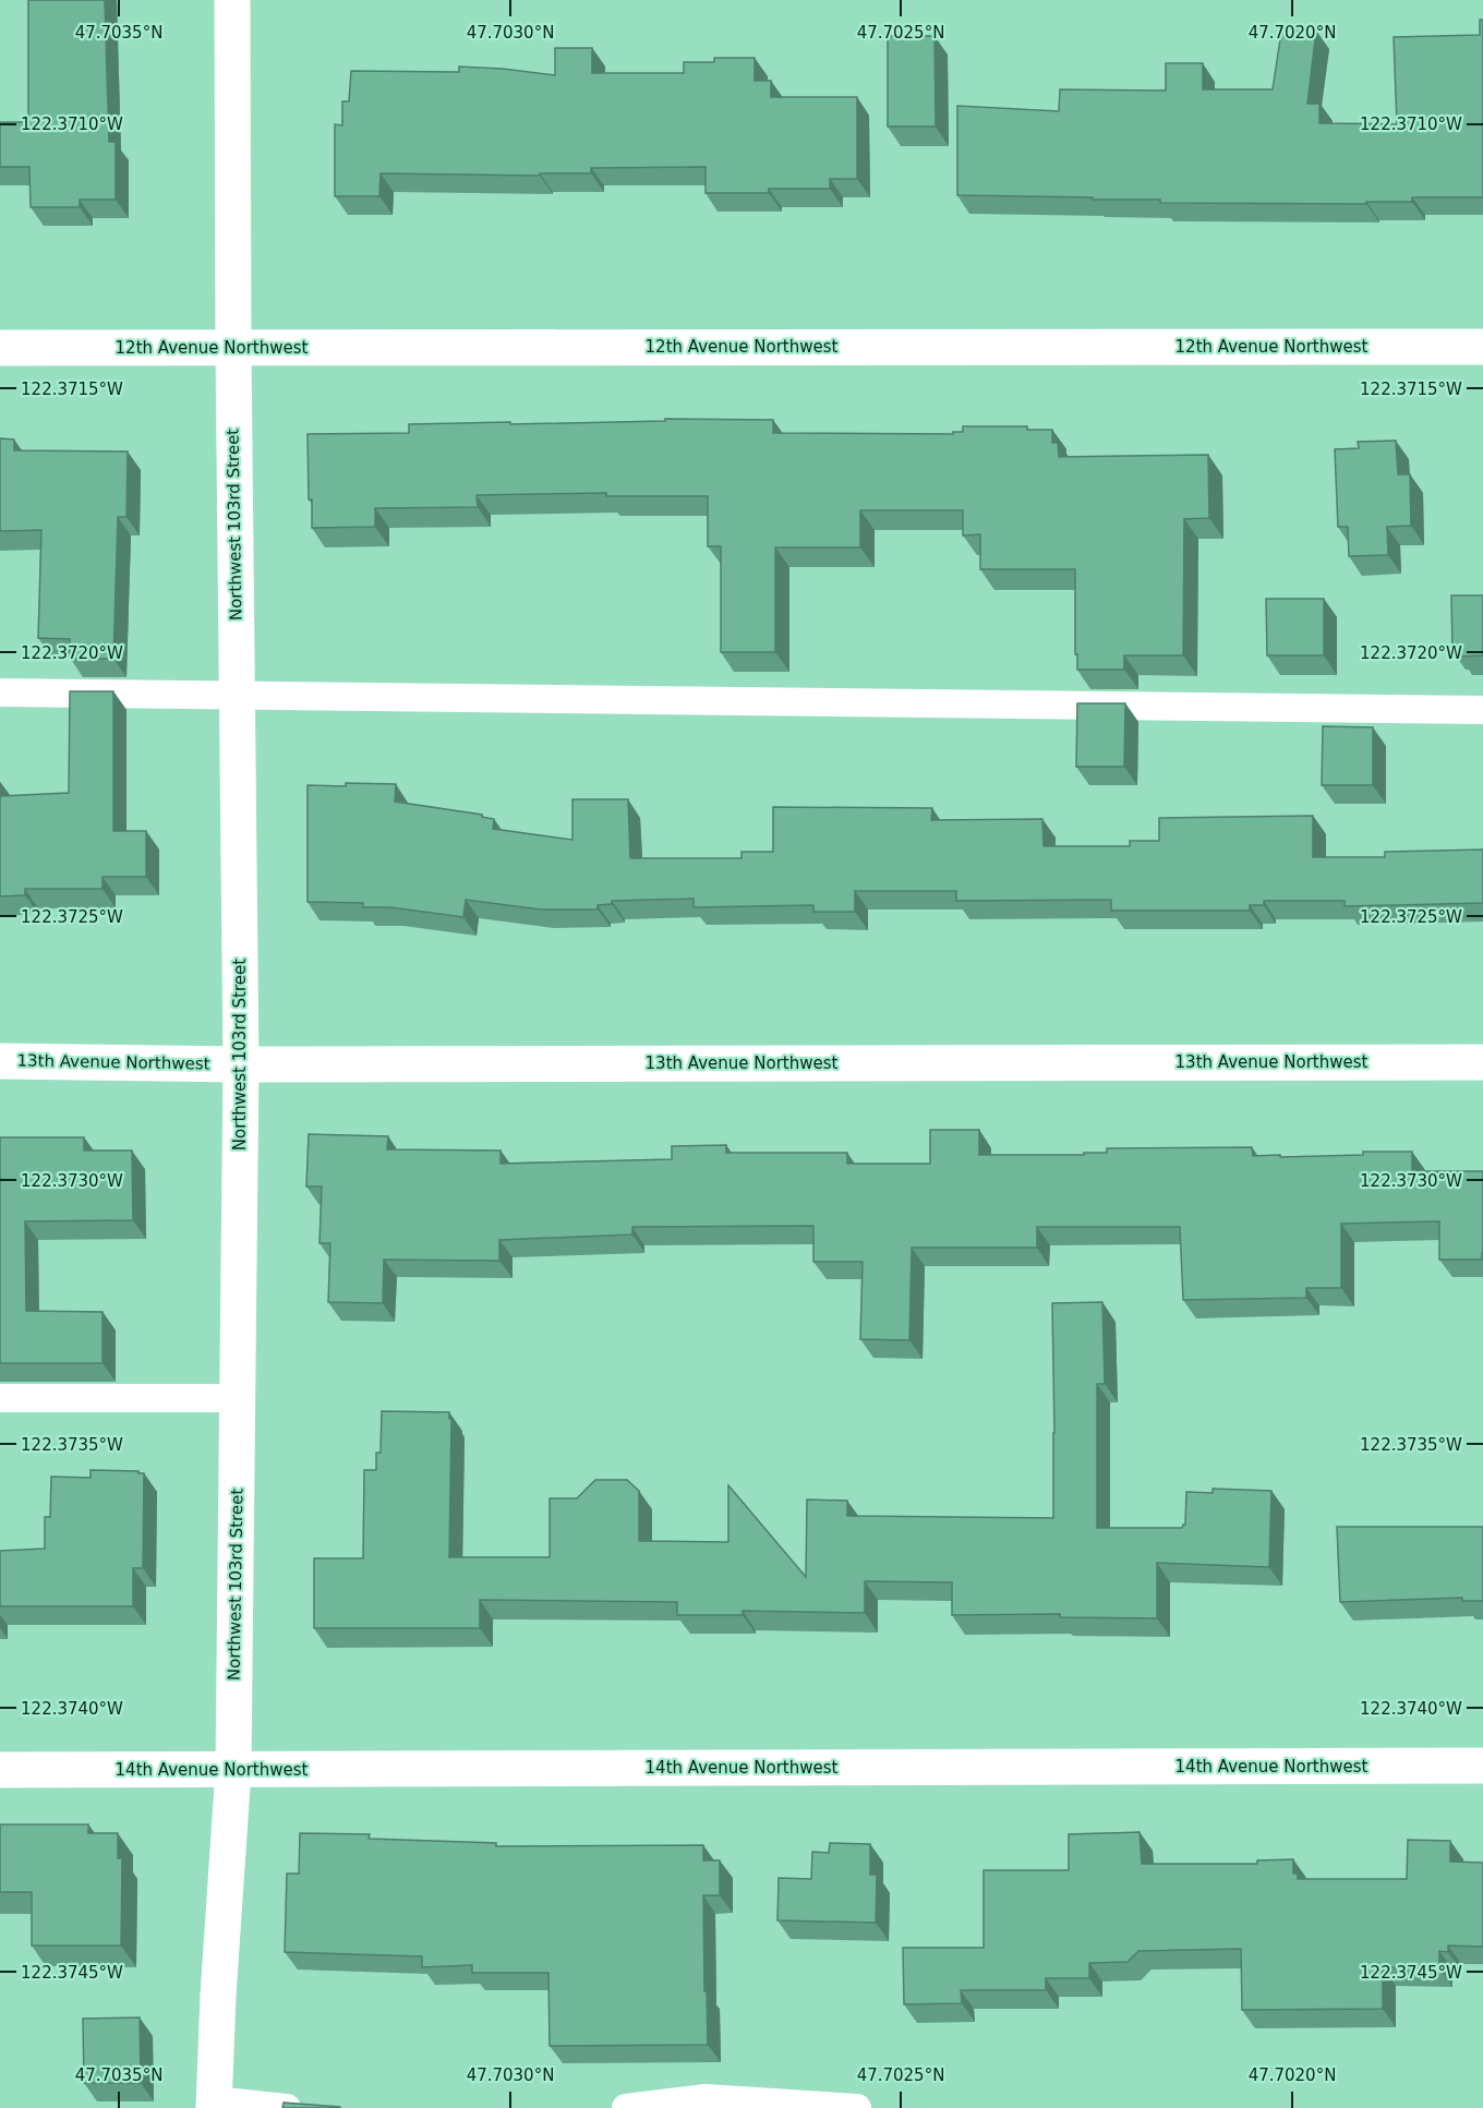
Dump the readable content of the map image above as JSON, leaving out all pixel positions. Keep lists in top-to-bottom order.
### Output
{
  "streets": {
    "street": [
      "12th Avenue Northwest",
      "Northwest 103rd Street",
      "13th Avenue Northwest",
      "14th Avenue Northwest"
    ]
  },
  "crossings": [
    ["12th Avenue Northwest", "Northwest 103rd Street"],
    ["Northwest 103rd Street", "13th Avenue Northwest"],
    ["Northwest 103rd Street", "14th Avenue Northwest"]
  ],
  "coordinates": [
    "47.7035°N",
    "47.7030°N",
    "47.7025°N",
    "47.7020°N",
    "122.3710°W",
    "122.3715°W",
    "122.3720°W",
    "122.3725°W",
    "122.3730°W",
    "122.3735°W",
    "122.3740°W",
    "122.3745°W"
  ]
}
